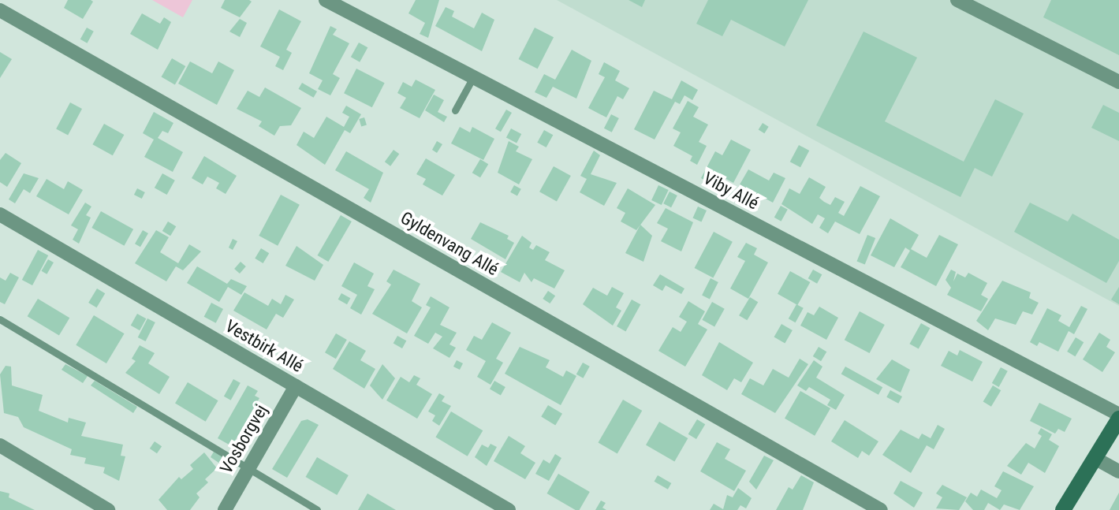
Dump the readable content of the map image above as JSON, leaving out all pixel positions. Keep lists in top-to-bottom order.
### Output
{
  "streets": {
    "street": [
      "Viby Allé",
      "Gyldenvang Allé",
      "Vestbirk Allé",
      "Vosborgvej"
    ]
  },
  "crossings": [
    ["Vestbirk Allé", "Vosborgvej"]
  ]
}
